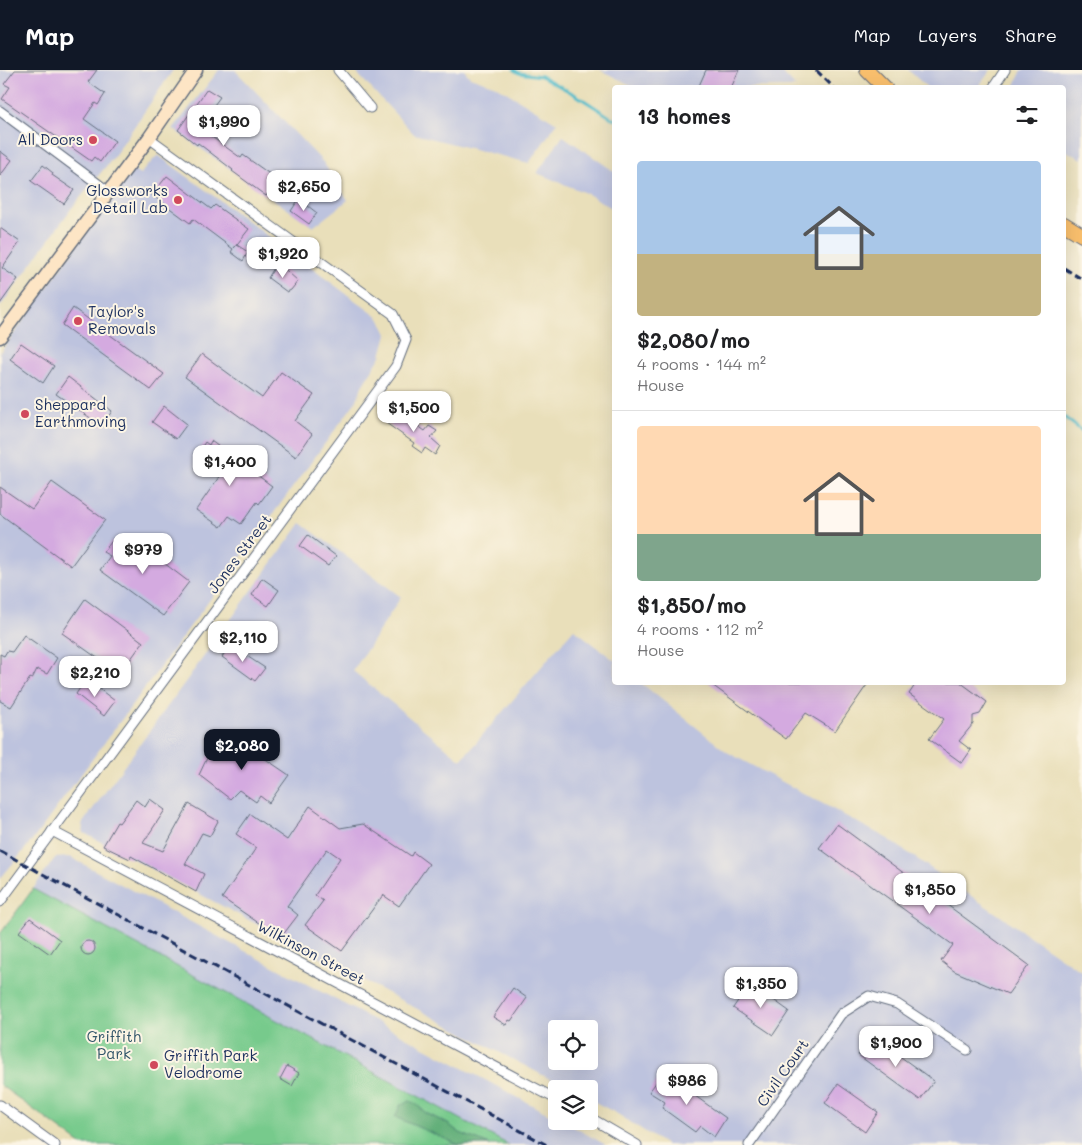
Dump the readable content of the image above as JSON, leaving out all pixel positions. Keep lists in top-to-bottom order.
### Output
{
  "streets": {
    "street": ["Jones Street", "Wilkinson Street", "Civil Court"]
  },
  "crossings": [
    ["Jones Street", "Wilkinson Street"]
  ],
  "parks": ["Griffith Park"],
  "places": [
    "All Doors",
    "Glossworks Detail Lab",
    "Taylor's Removals",
    "Sheppard Earthmoving",
    "Griffith Park Velodrome"
  ],
  "page": {
    "header": "Map",
    "nav": ["Map", "Layers", "Share"],
    "heading": "13 homes",
    "price": [
      "$1,990",
      "$2,650",
      "$1,920",
      "$1,500",
      "$1,400",
      "$979",
      "$2,110",
      "$2,210",
      "$2,080",
      "$1,850",
      "$1,350",
      "$1,900",
      "$986"
    ],
    "list": [
      {
        "name": "$2,080/mo",
        "note": "4 rooms · 144 m² · House"
      },
      {
        "name": "$1,850/mo",
        "note": "4 rooms · 112 m² · House"
      }
    ]
  }
}
